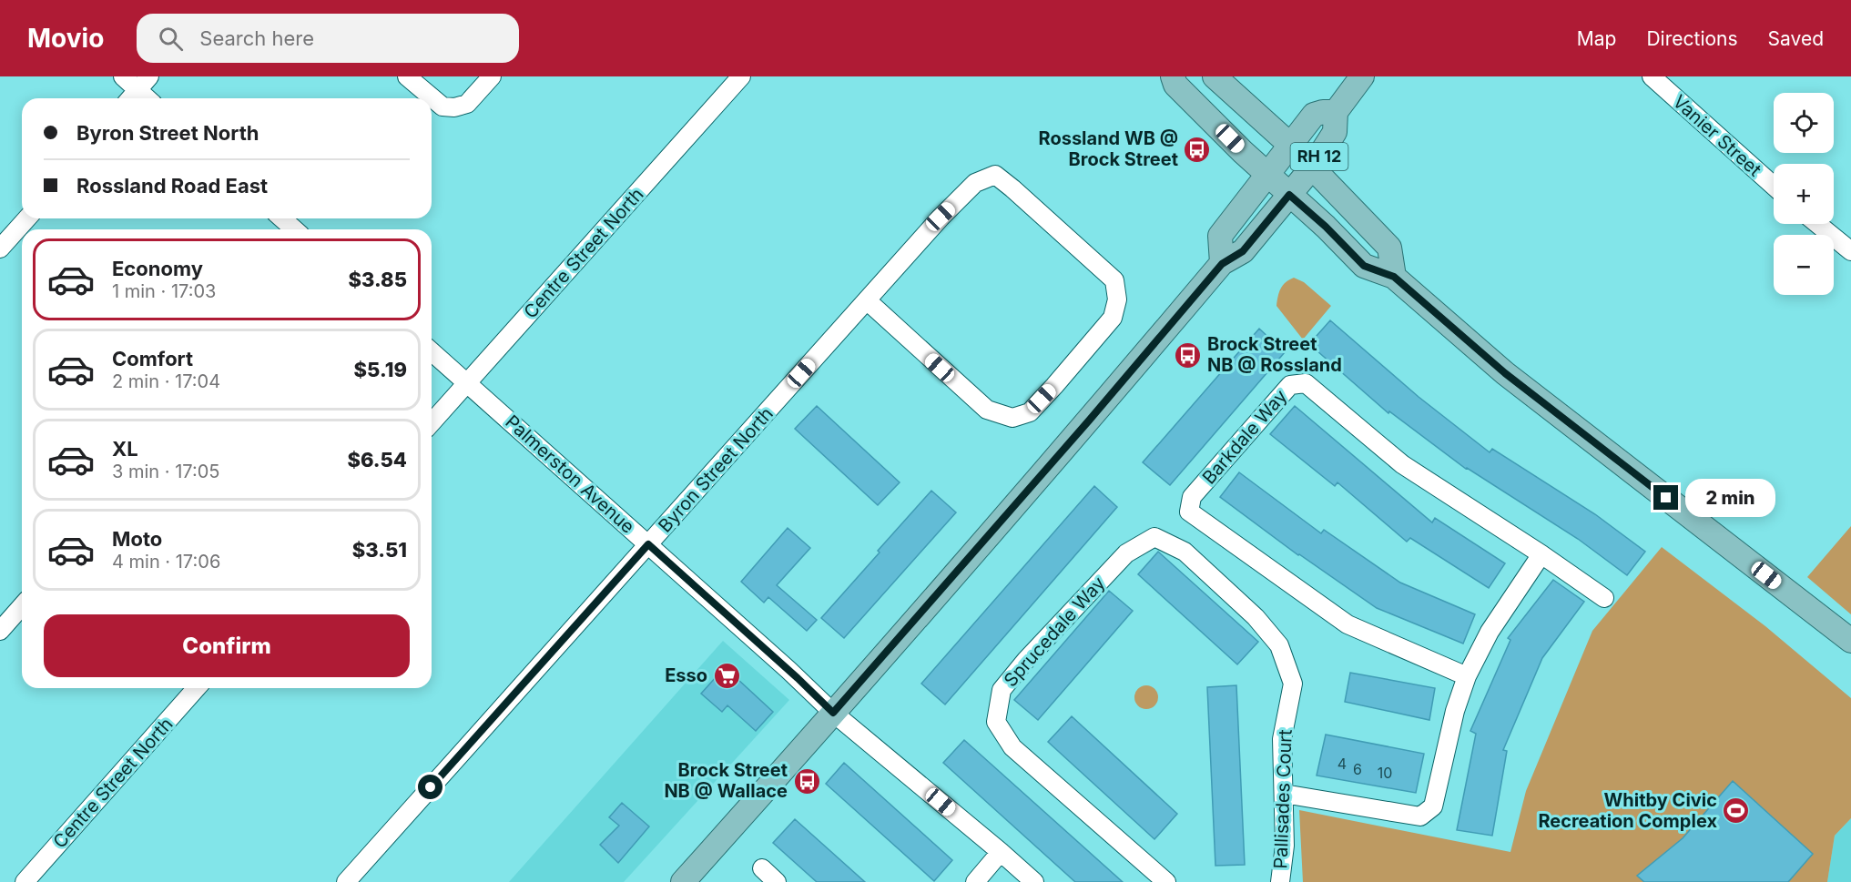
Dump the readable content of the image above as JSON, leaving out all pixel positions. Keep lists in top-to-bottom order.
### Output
{
  "streets": {
    "main road": ["RH 12"],
    "street": [
      "Vanier Street",
      "Centre Street North",
      "Barkdale Way",
      "Byron Street North",
      "Palmerston Avenue",
      "Sprucedale Way",
      "Pallisades Court"
    ]
  },
  "crossings": [
    ["Centre Street North", "Palmerston Avenue"],
    ["Byron Street North", "Palmerston Avenue"],
    ["Sprucedale Way", "Pallisades Court"]
  ],
  "places": {
    "bus stop": ["Rossland WB @ Brock Street", "Brock Street NB @ Rossland", "Brock Street NB @ Wallace"],
    "supermarket": ["Esso"],
    "sports": ["Whitby Civic Recreation Complex"]
  },
  "house_numbers": ["4", "6", "10"],
  "page": {
    "header": "Movio",
    "search": "Search here",
    "nav": ["Map", "Directions", "Saved"],
    "map_buttons": ["+", "−"],
    "banner": ["Byron Street North", "Rossland Road East"],
    "list": [
      {
        "name": "Economy",
        "note": "1 min · 17:03",
        "value": "$3.85"
      },
      {
        "name": "Comfort",
        "note": "2 min · 17:04",
        "value": "$5.19"
      },
      {
        "name": "XL",
        "note": "3 min · 17:05",
        "value": "$6.54"
      },
      {
        "name": "Moto",
        "note": "4 min · 17:06",
        "value": "$3.51"
      }
    ],
    "bubble": "2 min",
    "buttons": "Confirm"
  }
}
